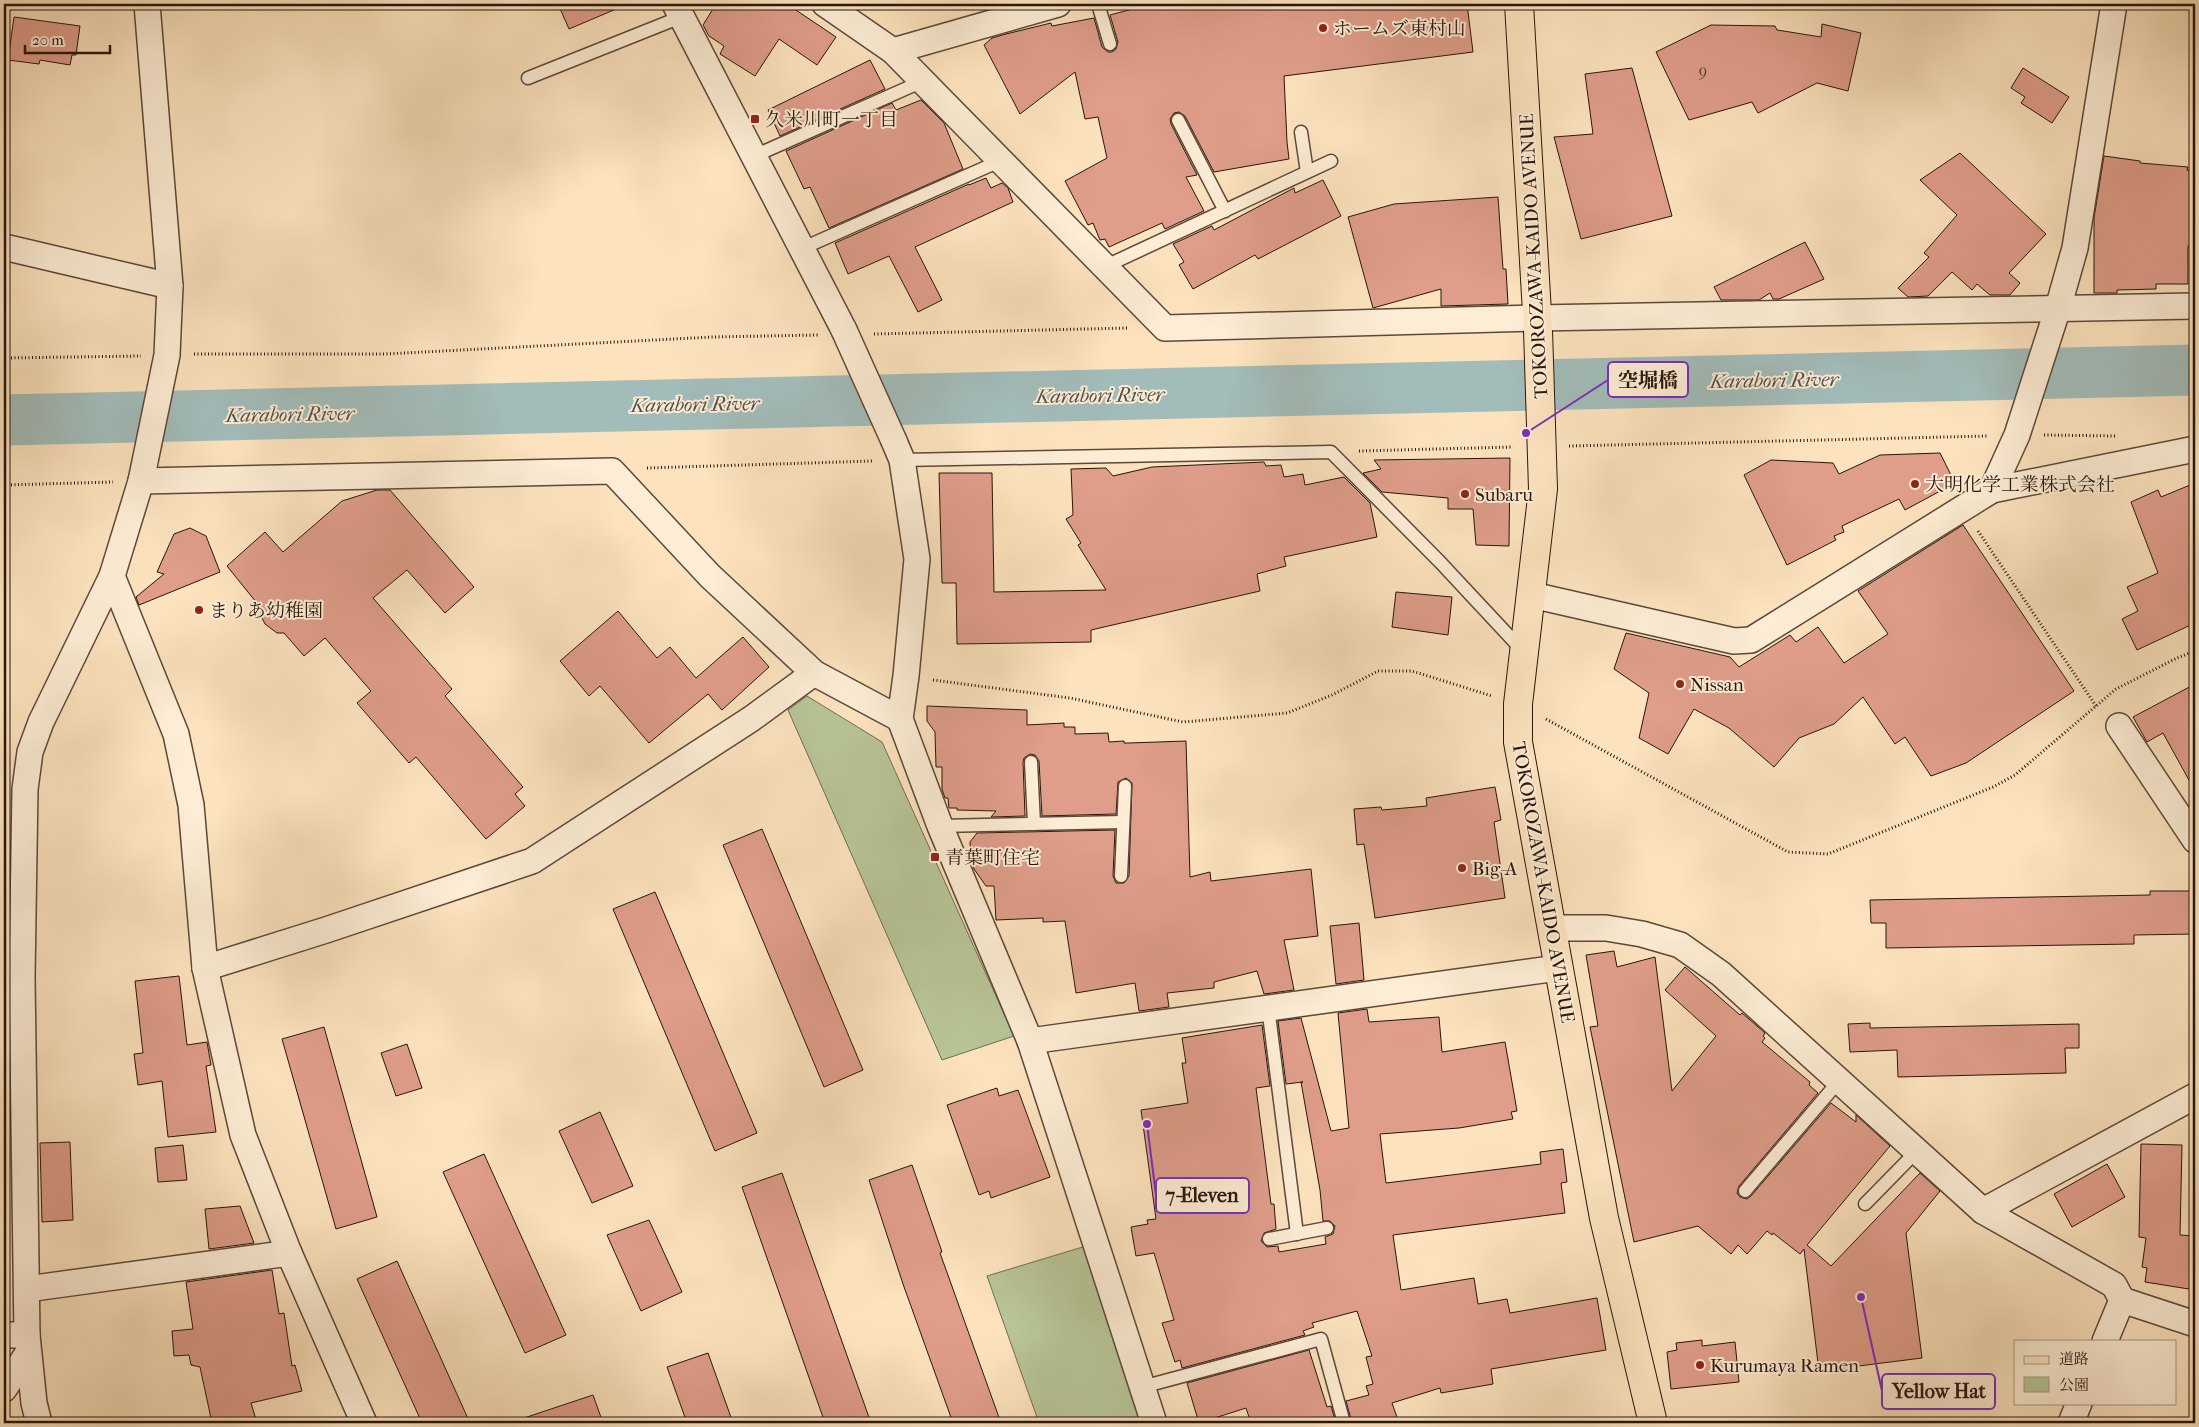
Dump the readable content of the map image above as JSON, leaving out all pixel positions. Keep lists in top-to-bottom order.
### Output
{
  "streets": {
    "main road": ["TOKOROZAWA-KAIDO AVENUE"]
  },
  "water": ["Karabori River"],
  "places": {
    "other": [
      "ホームズ東村山",
      "空堀橋",
      "大明化学工業株式会社",
      "Subaru",
      "まりあ幼稚園",
      "Nissan",
      "Big-A",
      "7-Eleven",
      "Yellow Hat",
      "Kurumaya Ramen"
    ],
    "transit": ["久米川町一丁目", "青葉町住宅"]
  },
  "house_numbers": ["9"],
  "legend": ["道路", "公園"],
  "scale_bar": "20 m"
}
